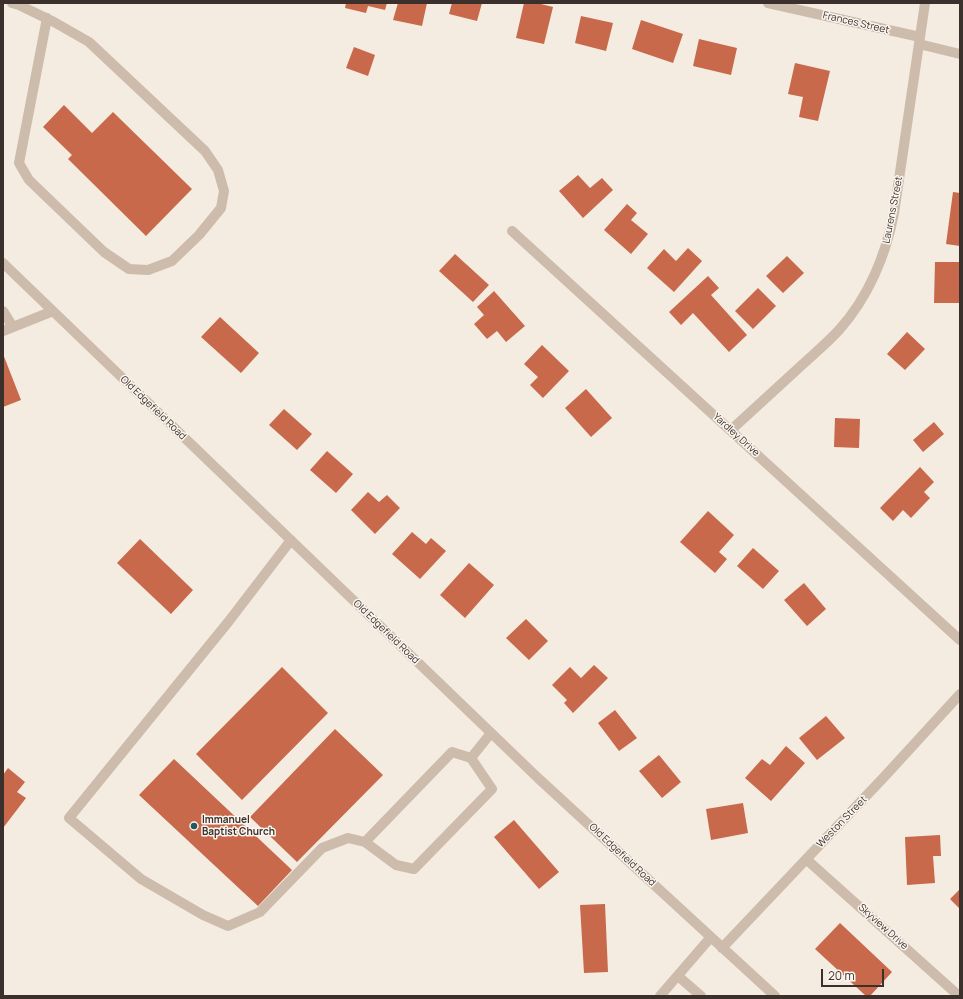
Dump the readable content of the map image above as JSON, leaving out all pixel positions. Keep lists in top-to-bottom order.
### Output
{
  "streets": {
    "street": [
      "Frances Street",
      "Laurens Street",
      "Old Edgefield Road",
      "Yardley Drive",
      "Weston Street",
      "Skyview Drive"
    ]
  },
  "crossings": [
    ["Frances Street", "Laurens Street"],
    ["Laurens Street", "Yardley Drive"],
    ["Old Edgefield Road", "Weston Street"],
    ["Weston Street", "Skyview Drive"]
  ],
  "places": ["Immanuel Baptist Church"],
  "scale_bar": "20 m"
}
